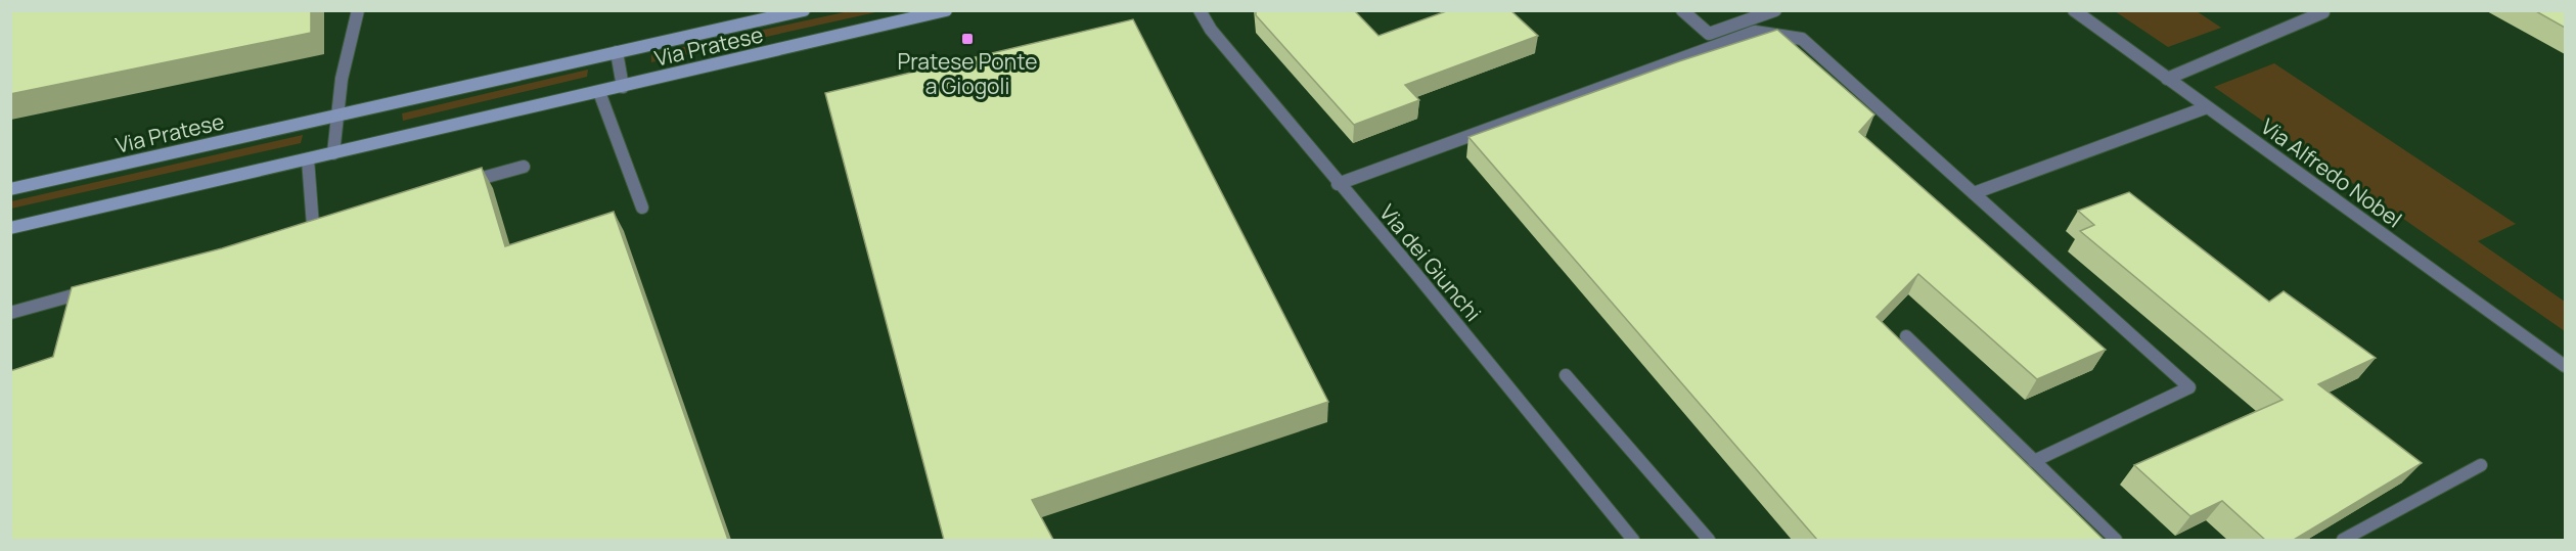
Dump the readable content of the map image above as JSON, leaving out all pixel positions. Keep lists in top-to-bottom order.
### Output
{
  "streets": {
    "main road": ["Via Pratese"],
    "street": ["Via Alfredo Nobel", "Via dei Giunchi"]
  },
  "places": {
    "transit": ["Pratese Ponte a Giogoli"]
  }
}
